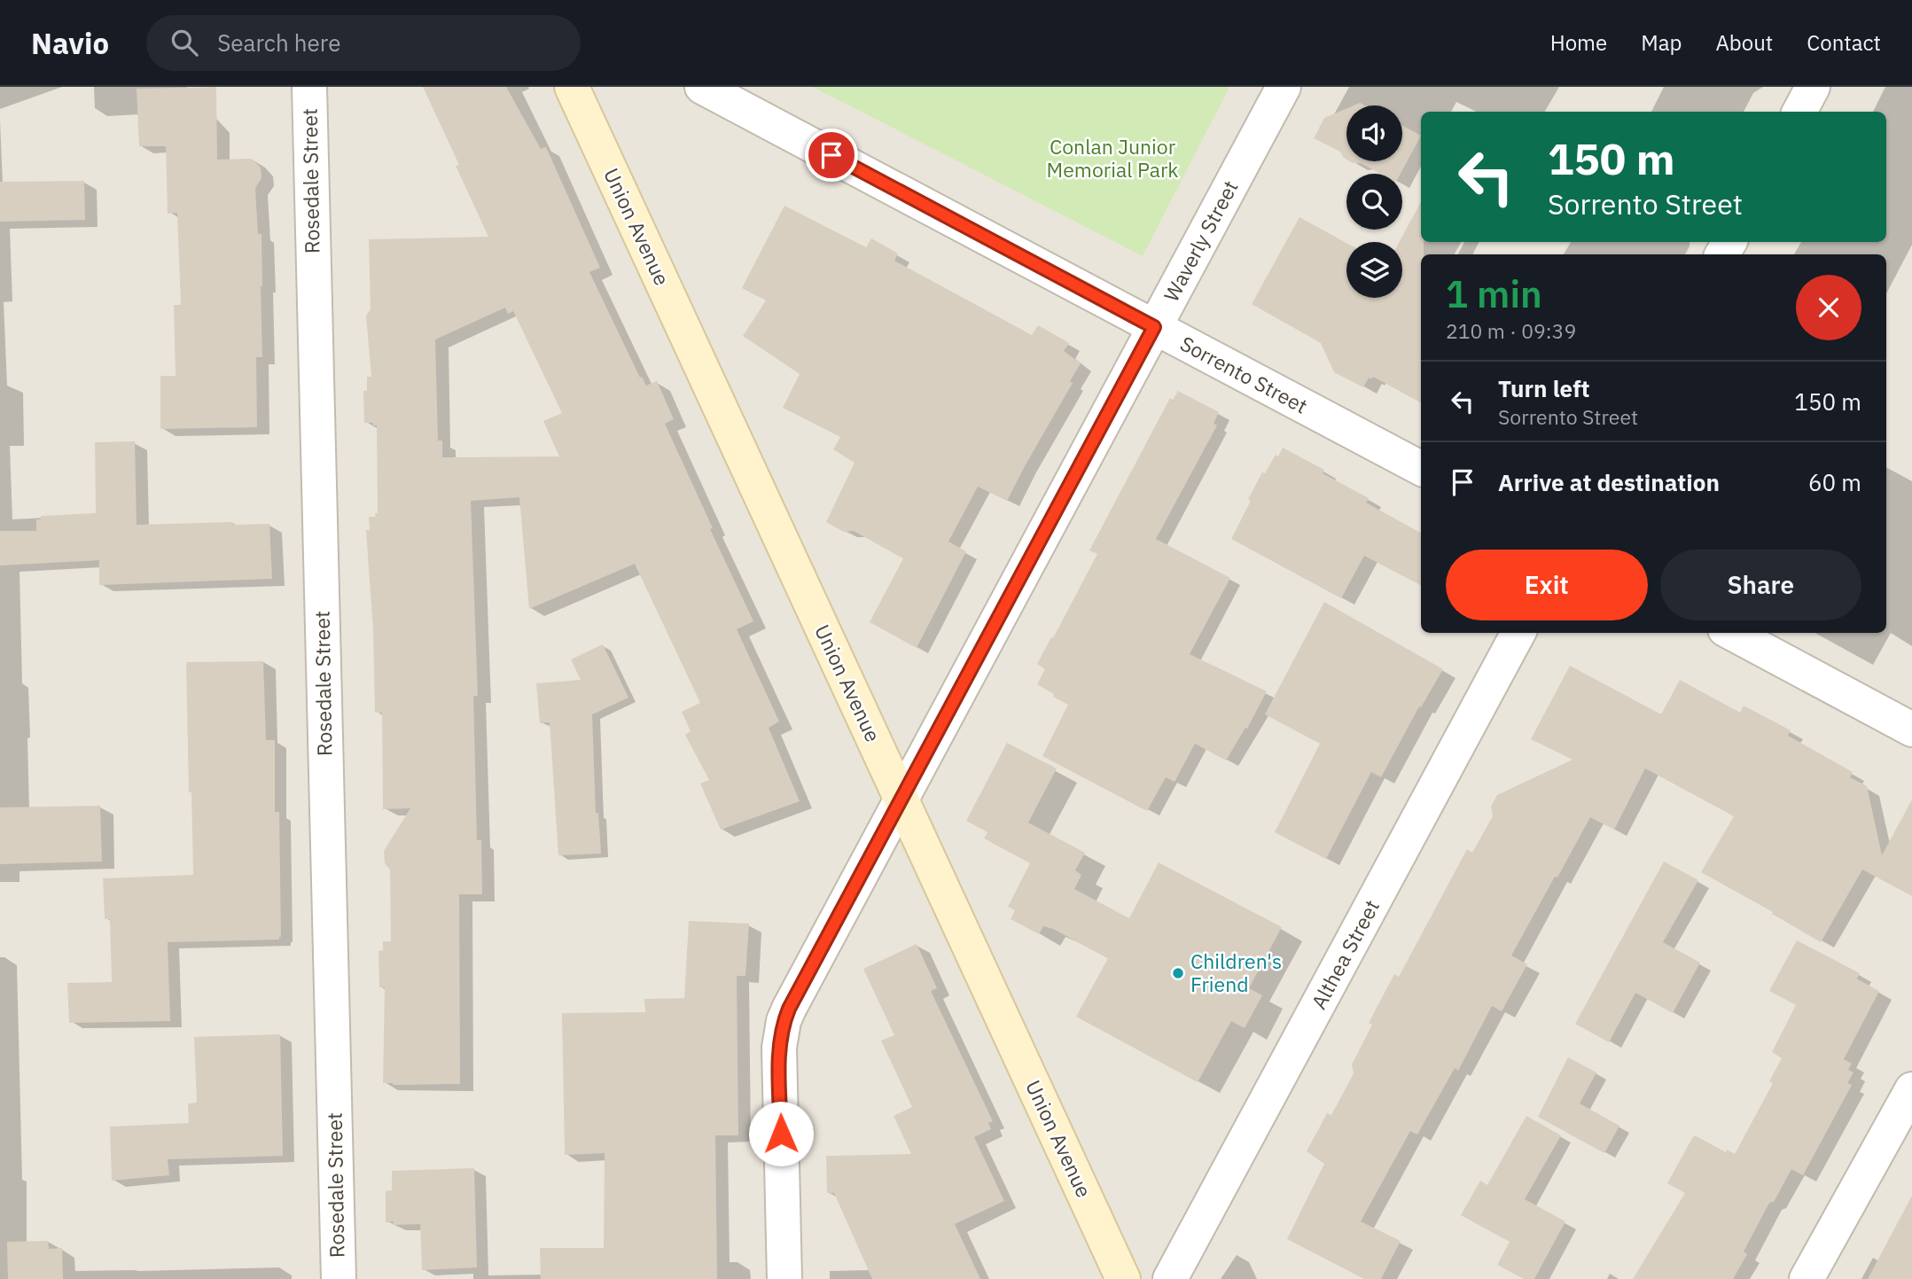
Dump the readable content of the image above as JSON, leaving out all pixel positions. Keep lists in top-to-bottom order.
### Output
{
  "streets": {
    "main road": ["Union Avenue"],
    "street": [
      "Rosedale Street",
      "Waverly Street",
      "Sorrento Street",
      "Althea Street"
    ]
  },
  "crossings": [
    ["Union Avenue", "Waverly Street"],
    ["Waverly Street", "Sorrento Street"]
  ],
  "parks": ["Conlan Junior Memorial Park"],
  "places": ["Children's Friend"],
  "page": {
    "header": "Navio",
    "search": "Search here",
    "nav": [
      "Home",
      "Map",
      "About",
      "Contact"
    ],
    "turn": ["150 m", "Sorrento Street"],
    "heading": ["1 min", "210 m · 09:39"],
    "list": [
      {
        "name": "Turn left",
        "note": "Sorrento Street",
        "value": "150 m"
      },
      {
        "name": "Arrive at destination",
        "value": "60 m"
      }
    ],
    "buttons": ["Exit", "Share"]
  }
}
